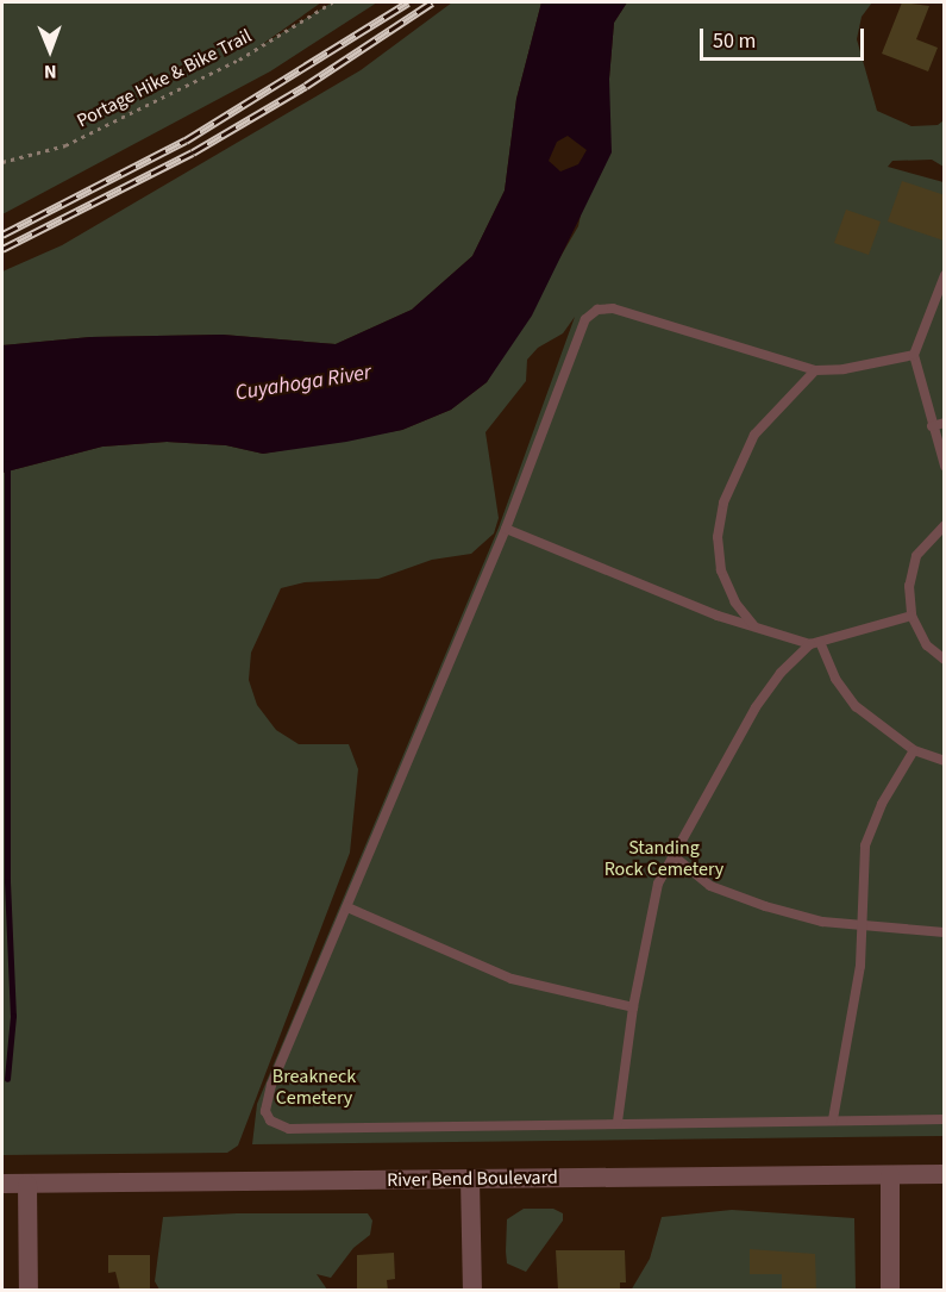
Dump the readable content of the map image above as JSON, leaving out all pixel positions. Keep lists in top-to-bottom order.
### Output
{
  "streets": {
    "street": ["River Bend Boulevard"],
    "path": ["Portage Hike & Bike Trail"]
  },
  "water": ["Cuyahoga River"],
  "parks": ["Standing Rock Cemetery", "Breakneck Cemetery"],
  "scale_bar": "50 m",
  "north": "bottom"
}
